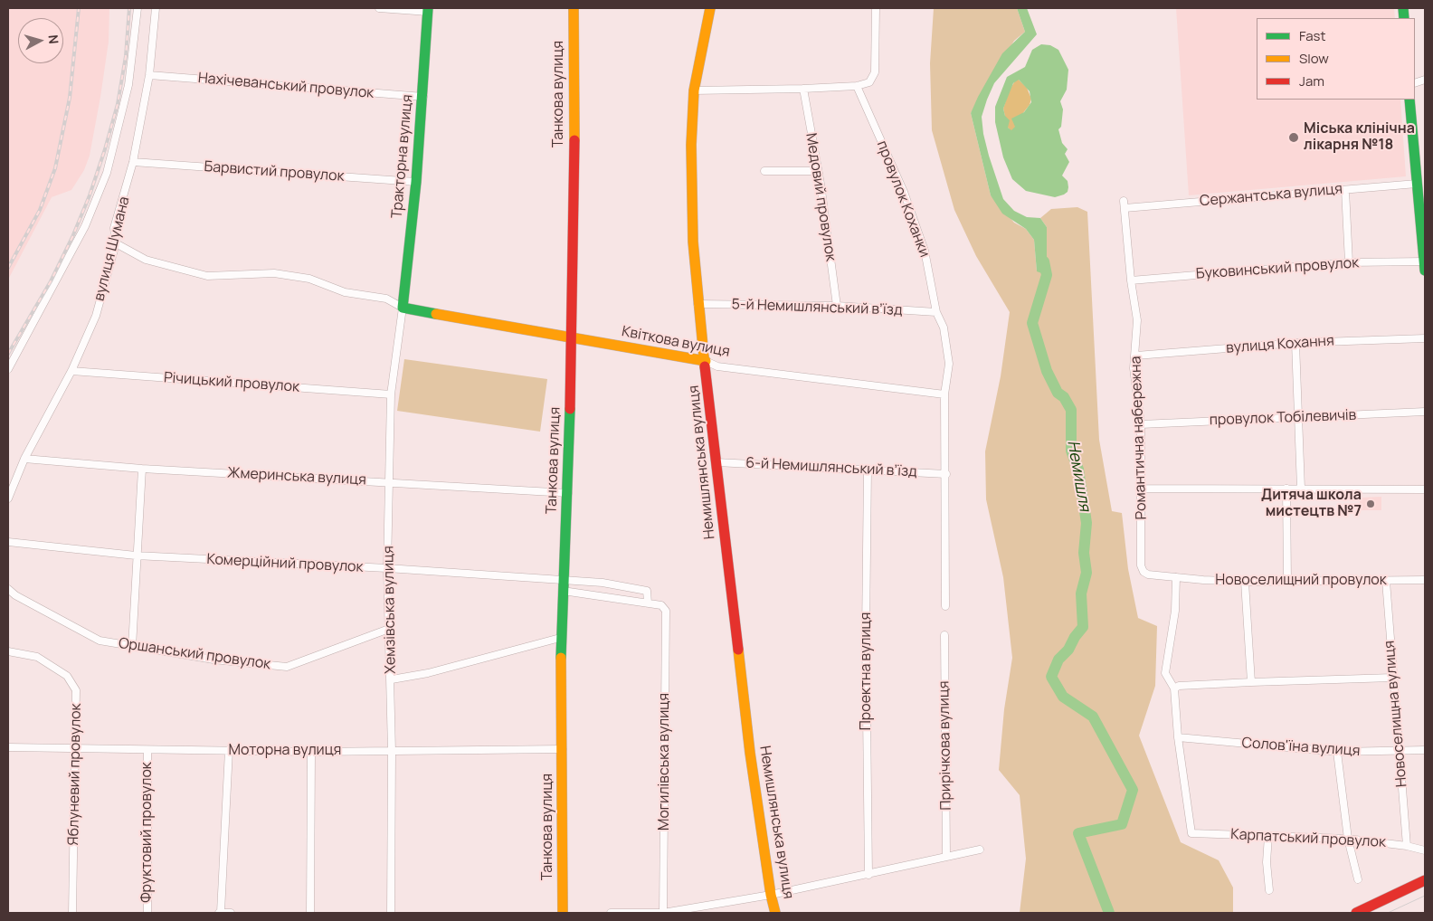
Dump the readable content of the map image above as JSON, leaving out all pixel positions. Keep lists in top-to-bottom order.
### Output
{
  "streets": {
    "street": [
      "Нахічеванський провулок",
      "Танкова вулиця",
      "Тракторна вулиця",
      "Барвистий провулок",
      "Сержантська вулиця",
      "Медовий провулок",
      "провулок Коханки",
      "вулиця Шумана",
      "Буковинський провулок",
      "5-й Немишлянський в’їзд",
      "Квіткова вулиця",
      "вулиця Кохання",
      "Річицький провулок",
      "провулок Тобілевичів",
      "Романтична набережна",
      "Немишлянська вулиця",
      "6-й Немишлянський в’їзд",
      "Жмеринська вулиця",
      "Комерційний провулок",
      "Новоселищний провулок",
      "Хемзівська вулиця",
      "Оршанський провулок",
      "Проектна вулиця",
      "Новоселищна вулиця",
      "Прирічкова вулиця",
      "Солов'їна вулиця",
      "Моторна вулиця",
      "Могилівська вулиця",
      "Яблуневий провулок",
      "Фруктовий провулок",
      "Карпатський провулок"
    ]
  },
  "crossings": [
    ["Нахічеванський провулок", "Тракторна вулиця"],
    ["Нахічеванський провулок", "вулиця Шумана"],
    ["Танкова вулиця", "Квіткова вулиця"],
    ["Танкова вулиця", "Жмеринська вулиця"],
    ["Танкова вулиця", "Комерційний провулок"],
    ["Танкова вулиця", "Моторна вулиця"],
    ["Тракторна вулиця", "Барвистий провулок"],
    ["Тракторна вулиця", "Квіткова вулиця"],
    ["Тракторна вулиця", "Хемзівська вулиця"],
    ["Барвистий провулок", "вулиця Шумана"],
    ["Сержантська вулиця", "Романтична набережна"],
    ["Медовий провулок", "5-й Немишлянський в’їзд"],
    ["провулок Коханки", "5-й Немишлянський в’їзд"],
    ["провулок Коханки", "Квіткова вулиця"],
    ["вулиця Шумана", "Річицький провулок"],
    ["вулиця Шумана", "Жмеринська вулиця"],
    ["Буковинський провулок", "Романтична набережна"],
    ["5-й Немишлянський в’їзд", "Немишлянська вулиця"],
    ["Квіткова вулиця", "Немишлянська вулиця"],
    ["Квіткова вулиця", "Хемзівська вулиця"],
    ["вулиця Кохання", "Романтична набережна"],
    ["Річицький провулок", "Хемзівська вулиця"],
    ["провулок Тобілевичів", "Романтична набережна"],
    ["Романтична набережна", "Новоселищний провулок"],
    ["Немишлянська вулиця", "6-й Немишлянський в’їзд"],
    ["6-й Немишлянський в’їзд", "Проектна вулиця"],
    ["Жмеринська вулиця", "Хемзівська вулиця"],
    ["Комерційний провулок", "Хемзівська вулиця"],
    ["Комерційний провулок", "Могилівська вулиця"],
    ["Новоселищний провулок", "Новоселищна вулиця"],
    ["Хемзівська вулиця", "Оршанський провулок"],
    ["Хемзівська вулиця", "Моторна вулиця"],
    ["Новоселищна вулиця", "Солов'їна вулиця"],
    ["Новоселищна вулиця", "Карпатський провулок"],
    ["Солов'їна вулиця", "Карпатський провулок"],
    ["Моторна вулиця", "Яблуневий провулок"],
    ["Моторна вулиця", "Фруктовий провулок"]
  ],
  "water": ["Немишля"],
  "places": ["Міська клінічна лікарня №18", "Дитяча школа мистецтв №7"],
  "legend": ["Fast", "Slow", "Jam"],
  "north": "right"
}
